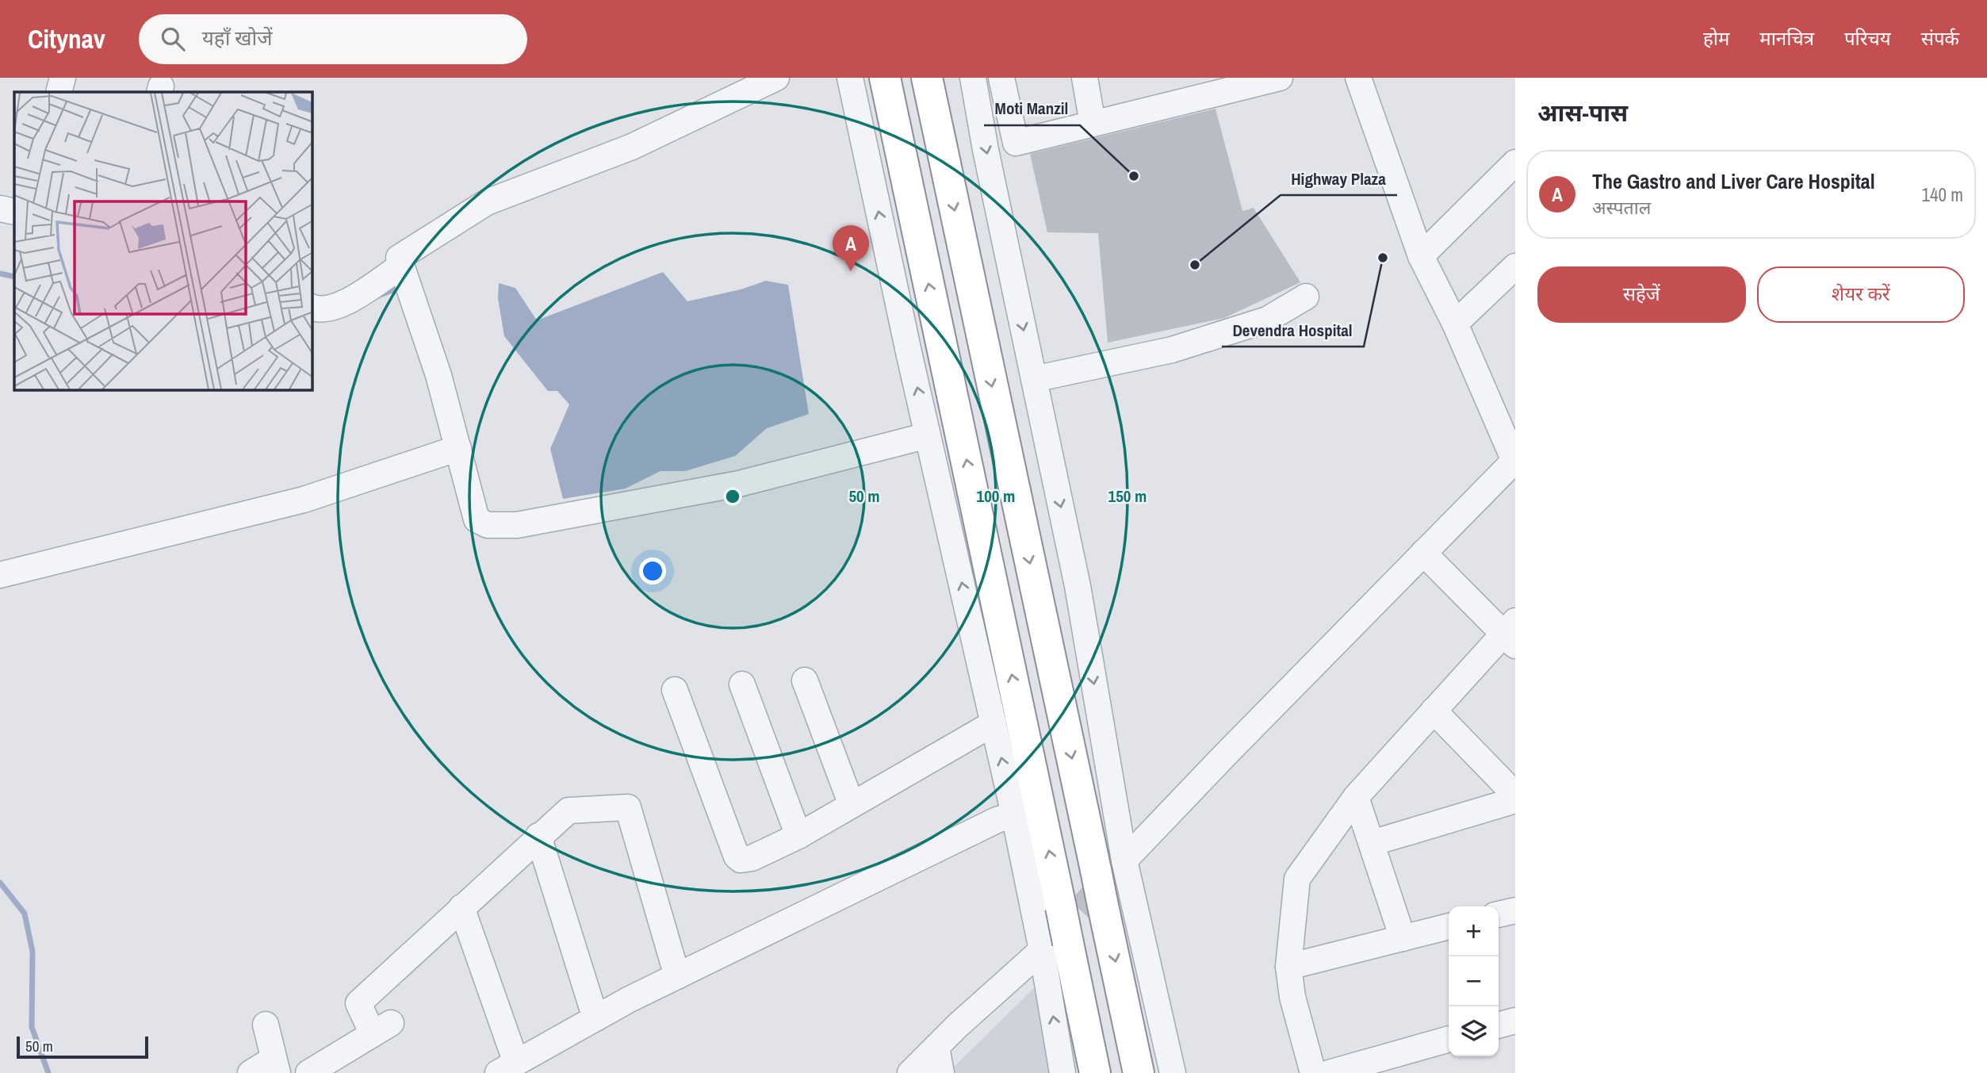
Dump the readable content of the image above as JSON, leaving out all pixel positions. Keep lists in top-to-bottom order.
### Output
{
  "places": ["Moti Manzil", "Devendra Hospital", "Highway Plaza"],
  "scale_bar": "50 m",
  "page": {
    "header": "Citynav",
    "search": "यहाँ खोजें",
    "nav": [
      "होम",
      "मानचित्र",
      "परिचय",
      "संपर्क"
    ],
    "heading": "आस-पास",
    "list": [
      {
        "mark": "A",
        "name": "The Gastro and Liver Care Hospital",
        "note": "अस्पताल",
        "value": "140 m"
      }
    ],
    "pins": "A",
    "buttons": ["सहेजें", "शेयर करें"],
    "map_buttons": ["+", "−"],
    "scale": "50 m"
  },
  "rings": ["50 m", "100 m", "150 m"]
}
